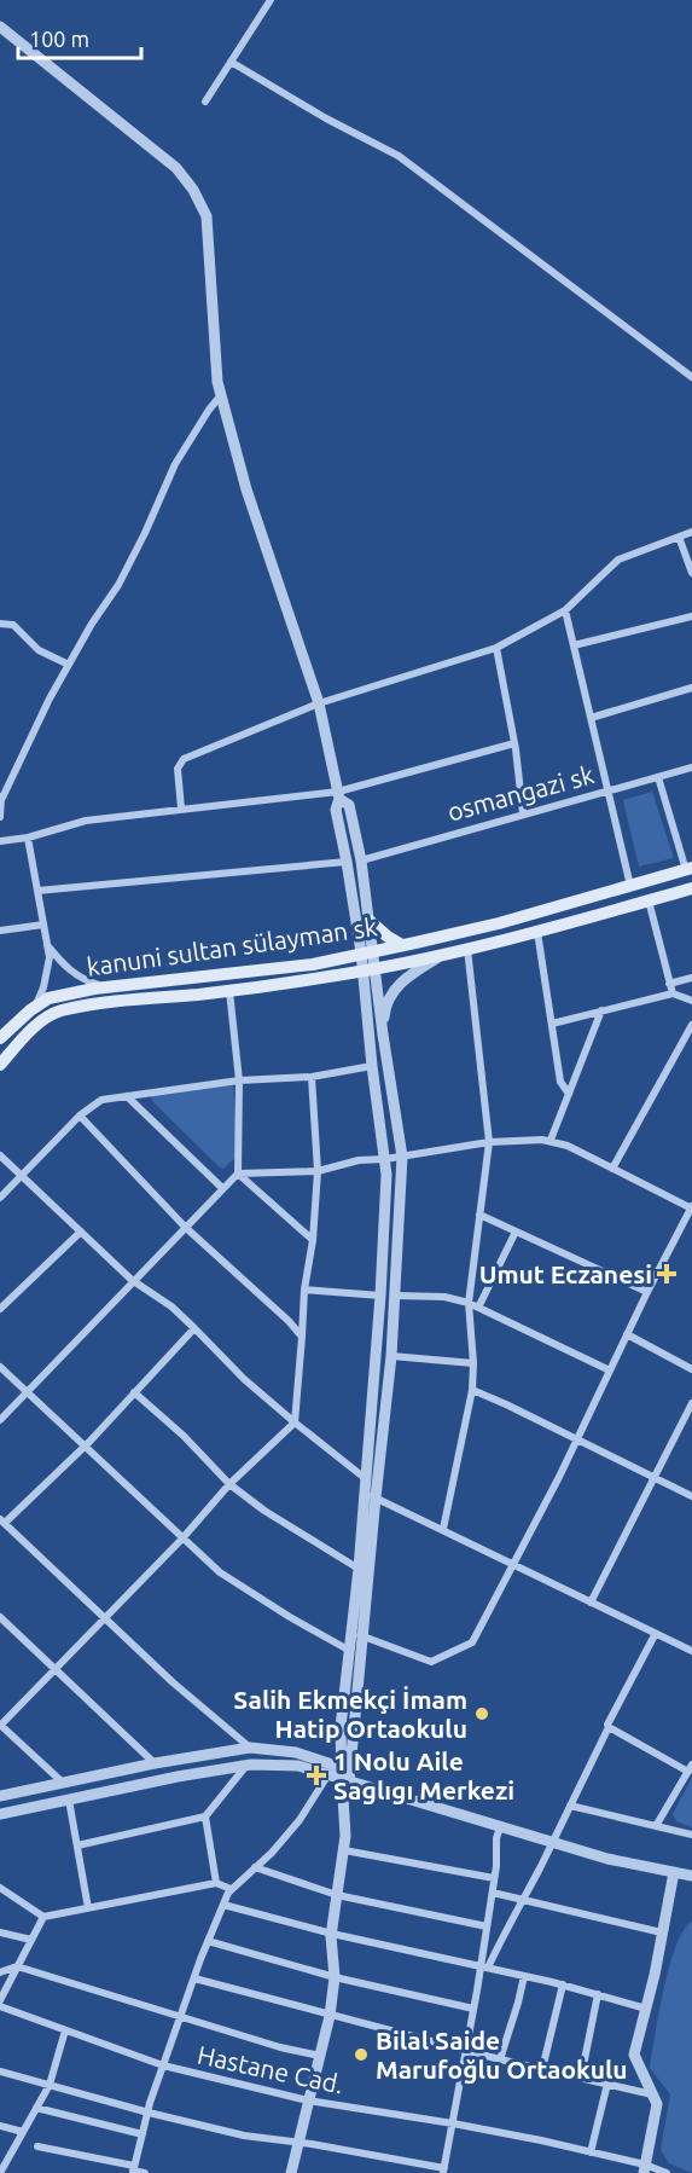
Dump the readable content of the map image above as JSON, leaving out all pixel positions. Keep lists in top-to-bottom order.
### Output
{
  "streets": {
    "main road": ["kanuni sultan sülayman sk"],
    "street": ["osmangazi sk", "Hastane Cad."]
  },
  "places": {
    "health": ["Umut Eczanesi", "1 Nolu Aile Saglıgı Merkezi"],
    "other": ["Salih Ekmekçi İmam Hatip Ortaokulu", "Bilal Saide Marufoğlu Ortaokulu"]
  },
  "scale_bar": "100 m"
}
